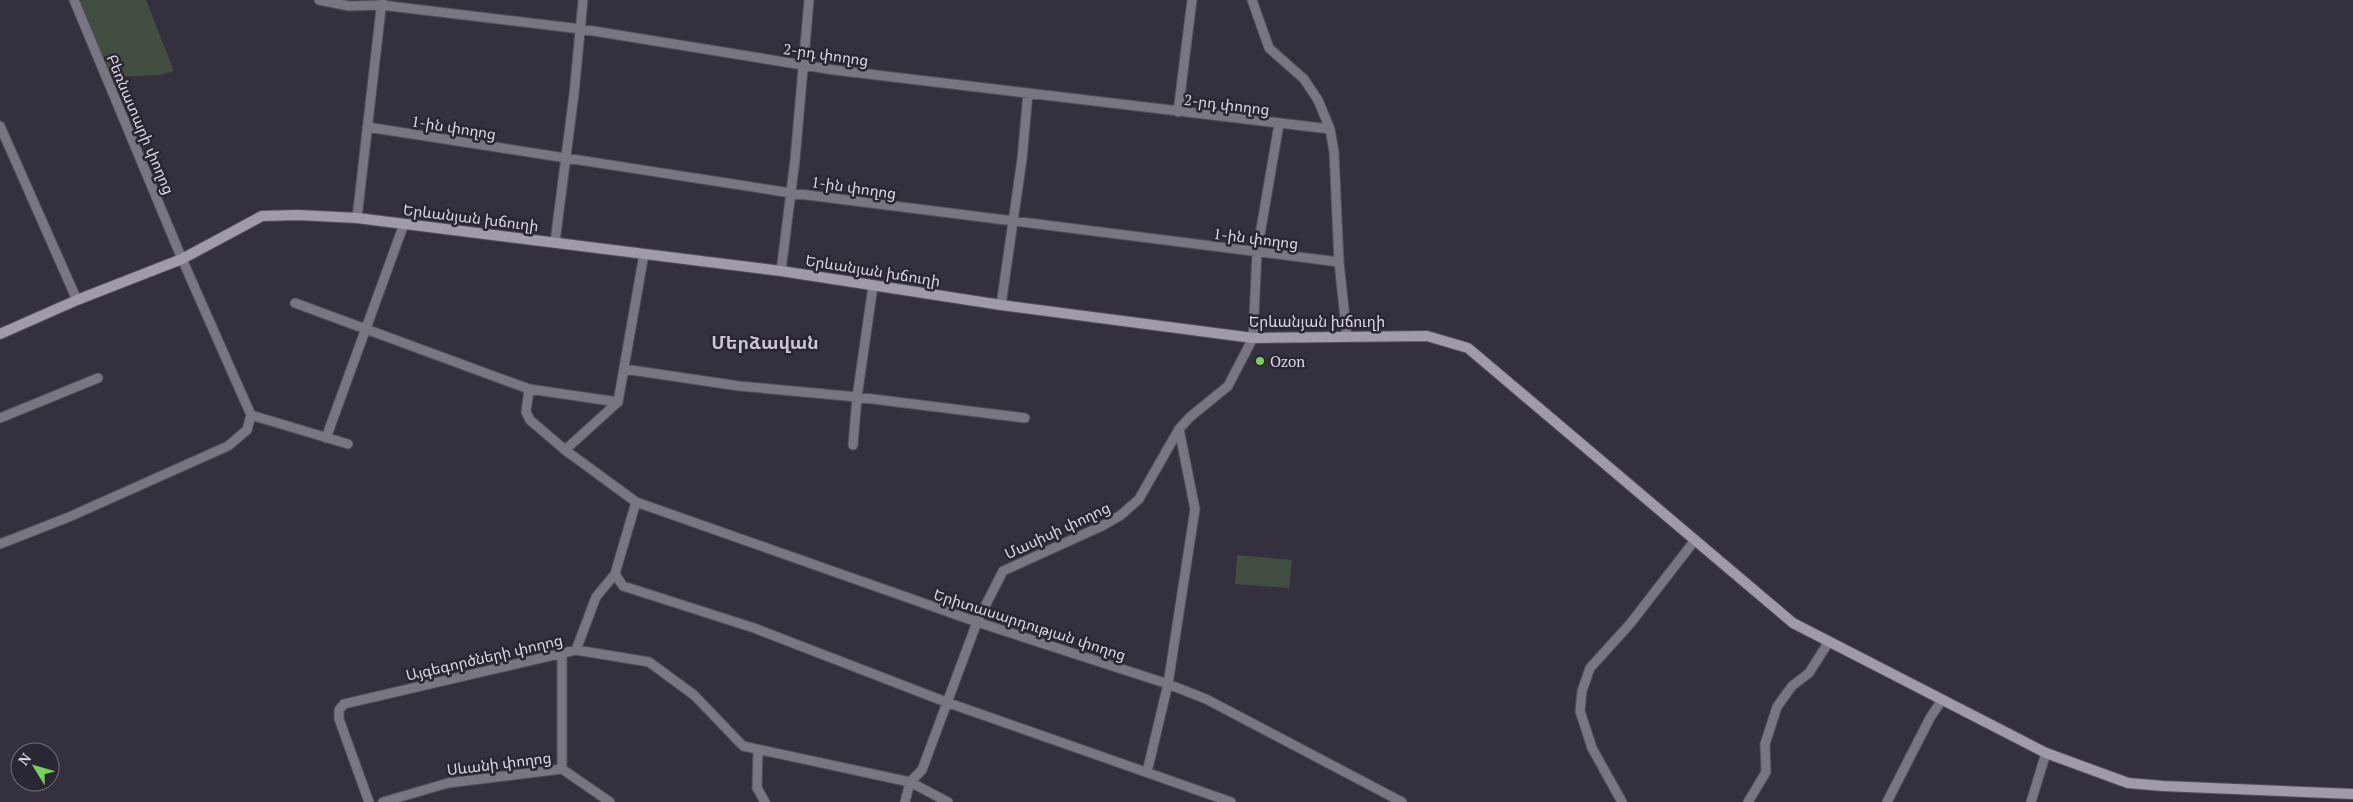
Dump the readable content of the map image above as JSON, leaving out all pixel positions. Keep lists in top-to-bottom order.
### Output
{
  "streets": {
    "main road": ["Երևանյան խճուղի"],
    "street": [
      "2-րդ փողոց",
      "Բեռնատարի փողոց",
      "1-ին փողոց",
      "Մասիսի փողոց",
      "Երիտասարդության փողոց",
      "Այգեգործների փողոց",
      "Սևանի փողոց"
    ]
  },
  "crossings": [
    ["Բեռնատարի փողոց", "Երևանյան խճուղի"],
    ["Երևանյան խճուղի", "Մասիսի փողոց"],
    ["Մասիսի փողոց", "Երիտասարդության փողոց"],
    ["Մասիսի փողոց", "Այգեգործների փողոց"]
  ],
  "districts": ["Մերձավան"],
  "places": ["Ozon"],
  "north": "top left"
}
